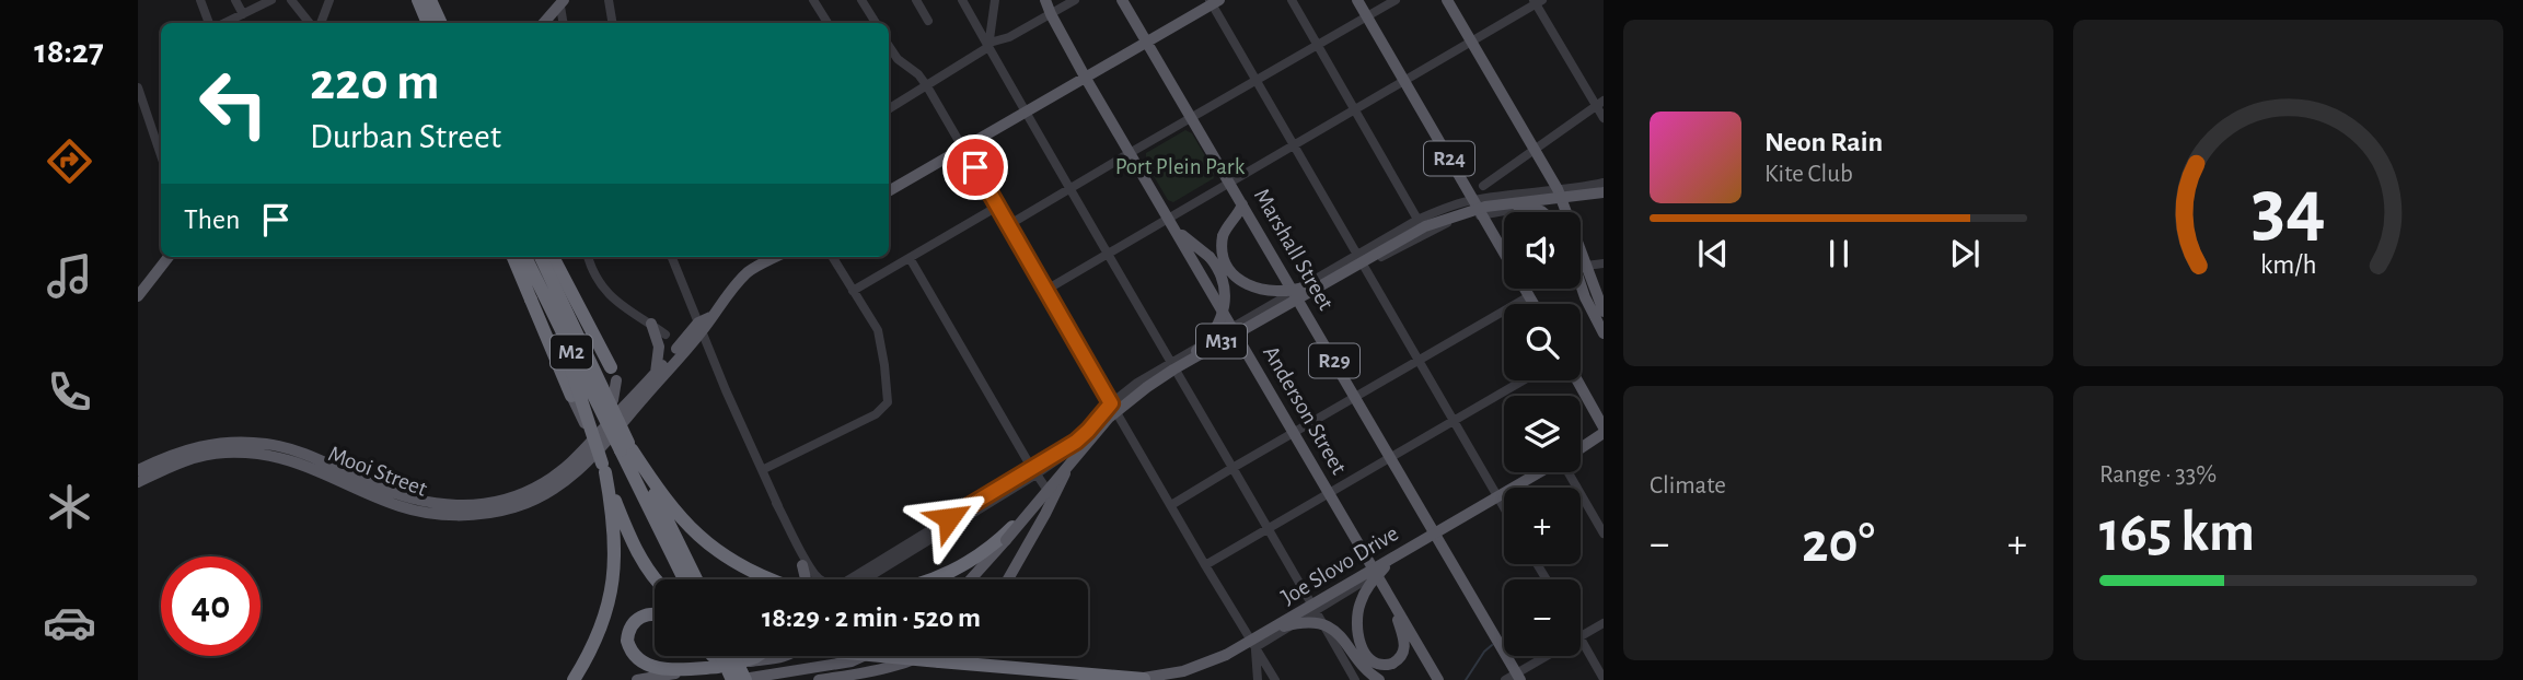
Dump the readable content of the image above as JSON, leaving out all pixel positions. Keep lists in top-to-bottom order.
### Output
{
  "streets": {
    "highway": ["M2"],
    "main road": [
      "R24",
      "Marshall Street",
      "M31",
      "R29",
      "Anderson Street",
      "Mooi Street",
      "Joe Slovo Drive"
    ]
  },
  "crossings": [
    ["R24", "M31"]
  ],
  "parks": ["Port Plein Park"],
  "page": {
    "tabs": "18:27",
    "turn": ["220 m", "Durban Street"],
    "song": ["Neon Rain", "Kite Club"],
    "then": "Then",
    "map_buttons": ["+", "−"],
    "tile": [
      "Climate",
      ["Range · 33%", "165 km"]
    ],
    "heat": ["−", "20°", "+"],
    "limit": "40",
    "trip": "18:29 · 2 min · 520 m",
    "gauge": ["34", "km/h"]
  }
}
